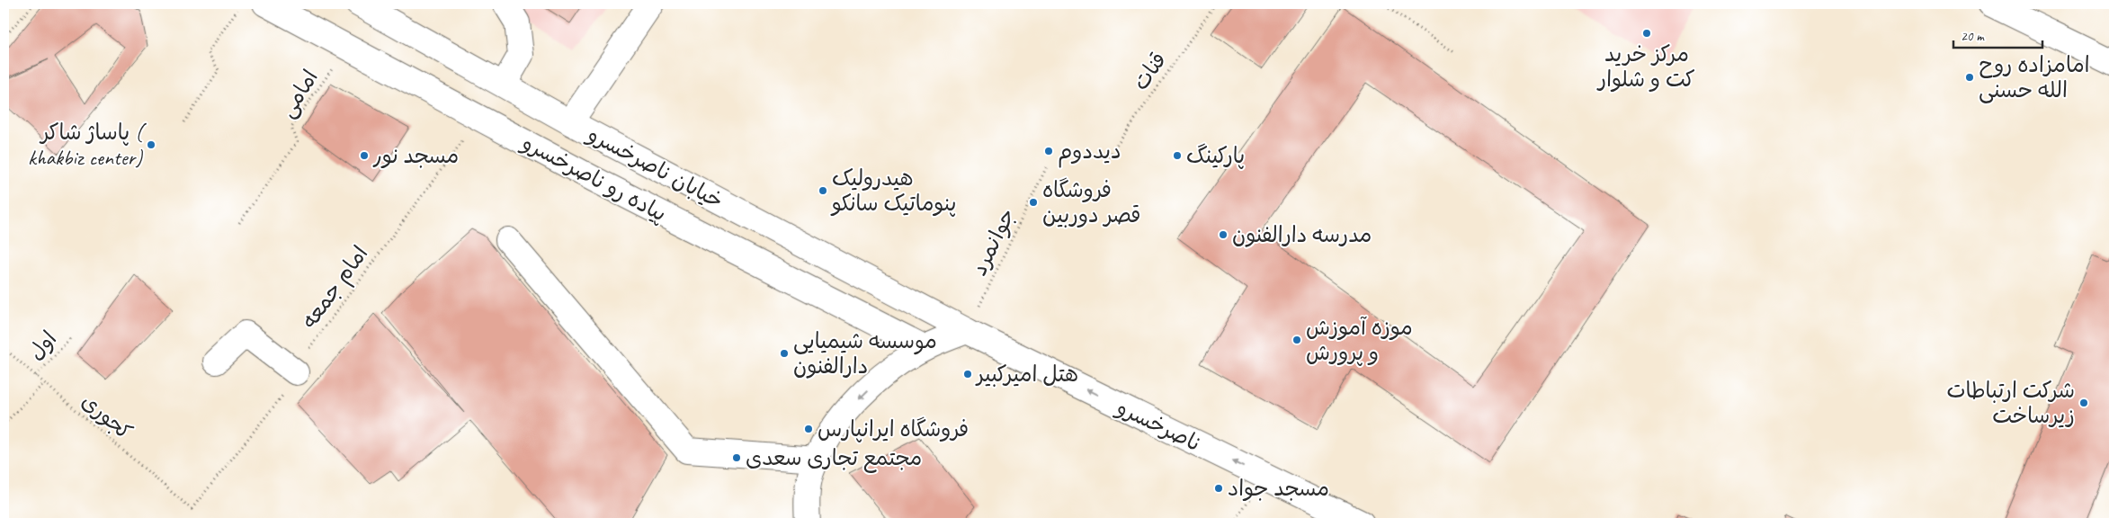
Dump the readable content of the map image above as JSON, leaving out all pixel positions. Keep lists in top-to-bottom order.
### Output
{
  "streets": {
    "street": ["خیابان ناصرخسرو", "پیاده رو ناصرخسرو", "ناصرخسرو"],
    "path": [
      "قنات",
      "امامی",
      "جوانمرد",
      "امام جمعه",
      "اول",
      "کجوری"
    ]
  },
  "crossings": [
    ["امامی", "پیاده رو ناصرخسرو"],
    ["خیابان ناصرخسرو", "جوانمرد"],
    ["خیابان ناصرخسرو", "ناصرخسرو"],
    ["پیاده رو ناصرخسرو", "امام جمعه"],
    ["جوانمرد", "ناصرخسرو"],
    ["امام جمعه", "کجوری"],
    ["اول", "کجوری"]
  ],
  "one_way": ["ناصرخسرو"],
  "places": [
    "مرکز خرید کت و شلوار",
    "امامزاده روح الله حسنی",
    "پاساژ شاکر ( khakbiz center)",
    "دیددوم",
    "مسجد نور",
    "پارکینگ",
    "هیدرولیک پنوماتیک سانکو",
    "فروشگاه قصر دوربین",
    "مدرسه دارالفنون",
    "موزه آموزش و پرورش",
    "موسسه شیمیایی دارالفنون",
    "هتل امیرکبیر",
    "شرکت ارتباطات زیرساخت",
    "فروشگاه ایرانپارس",
    "مجتمع تجاری سعدی",
    "مسجد جواد"
  ],
  "scale_bar": "20 m"
}
